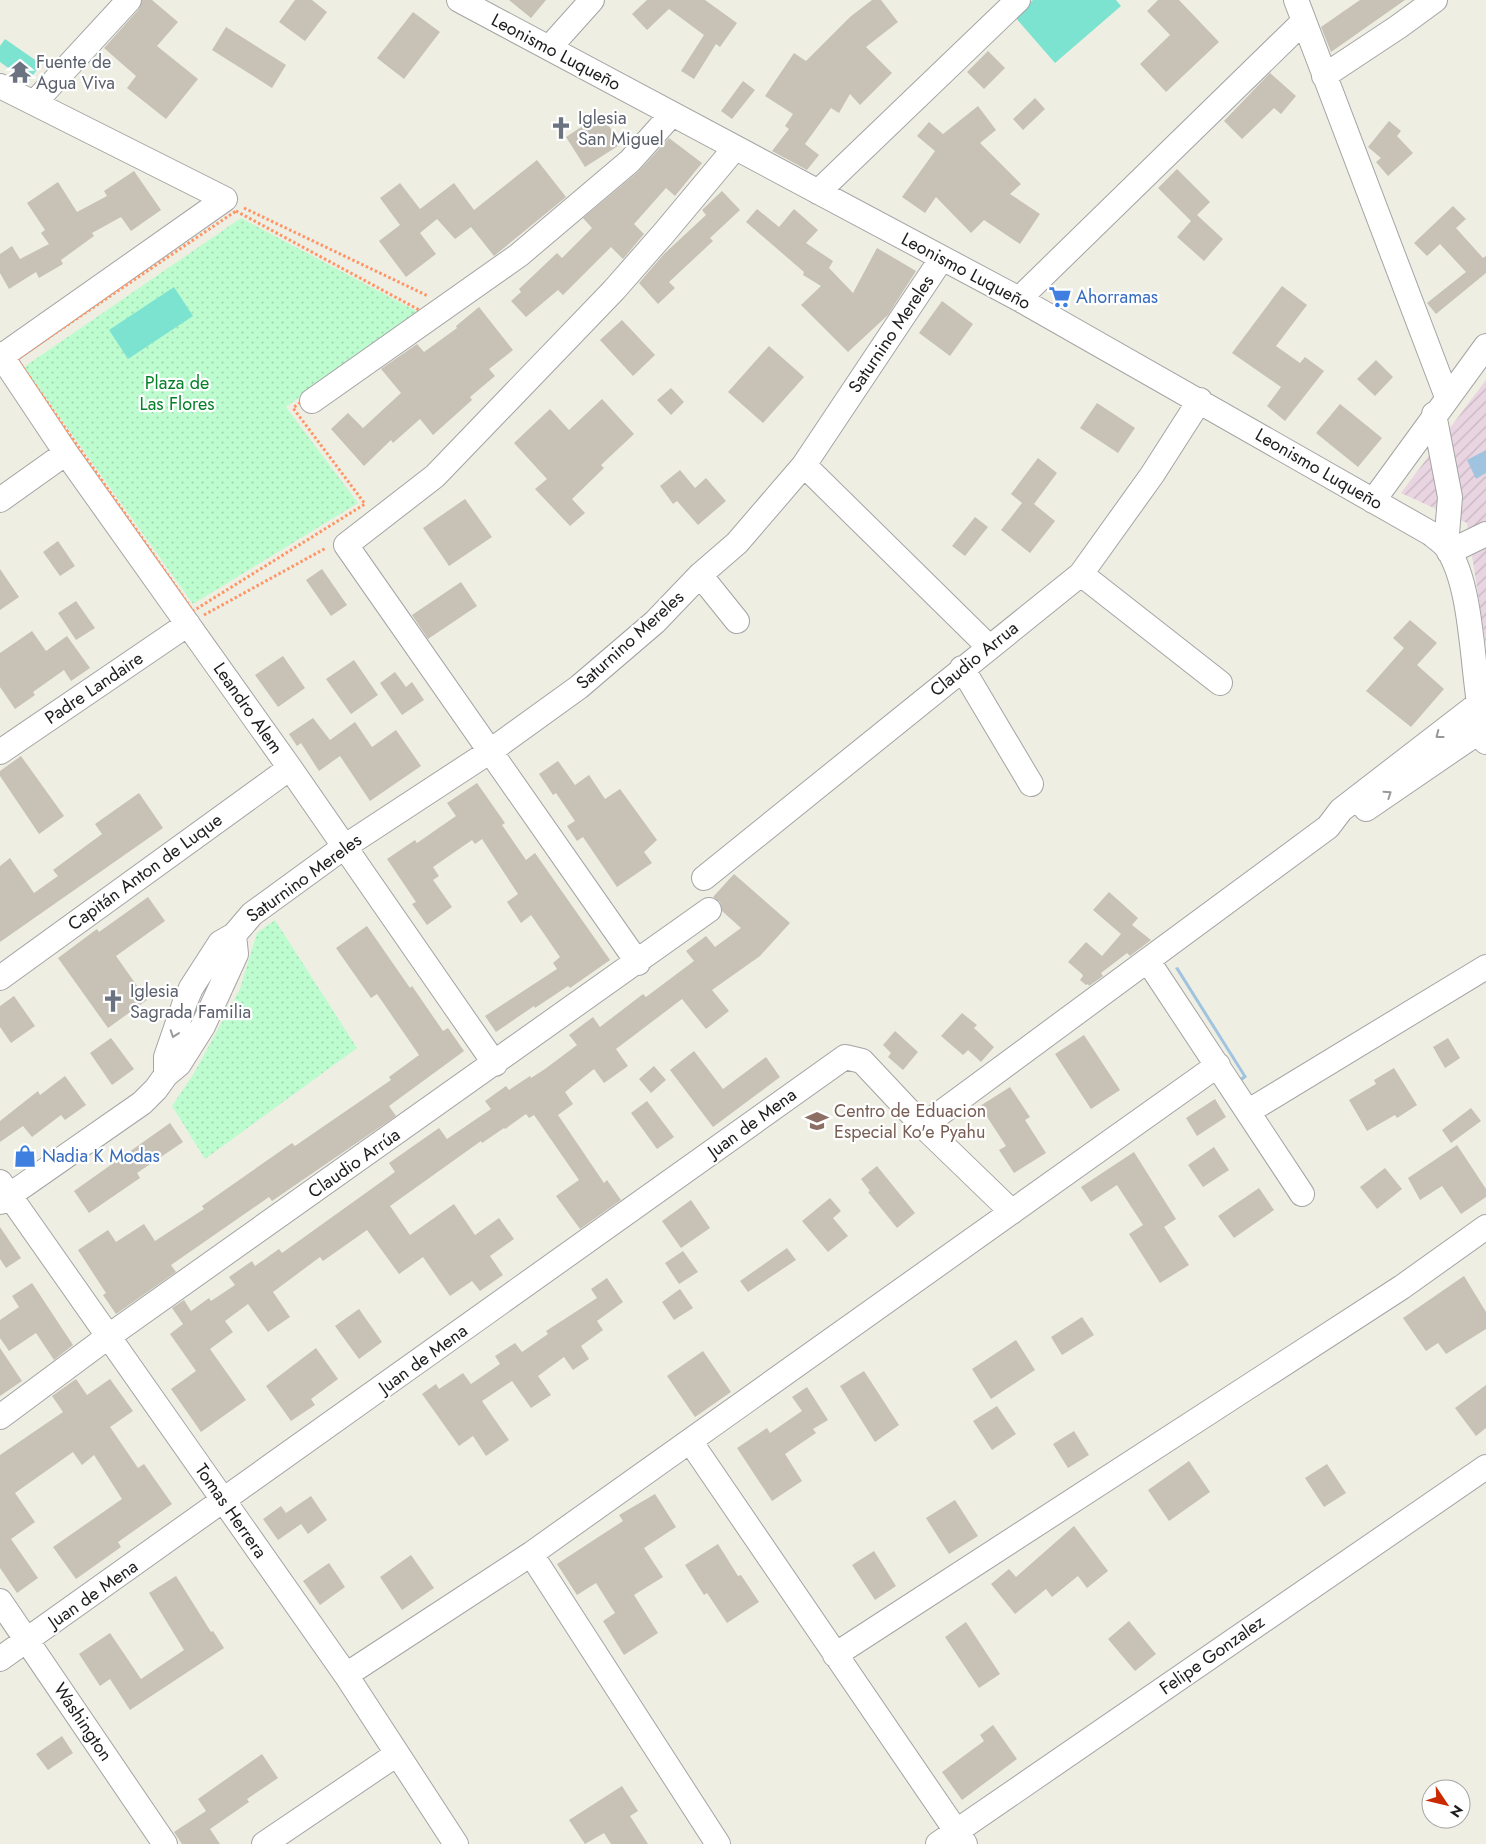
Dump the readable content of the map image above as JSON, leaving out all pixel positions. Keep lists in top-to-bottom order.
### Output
{
  "streets": {
    "street": [
      "Leonismo Luqueño",
      "Saturnino Mereles",
      "Claudio Arrua",
      "Padre Landaire",
      "Leandro Alem",
      "Capitán Anton de Luque",
      "Juan de Mena",
      "Claudio Arrúa",
      "Tomas Herrera",
      "Felipe Gonzalez",
      "Washington"
    ]
  },
  "crossings": [
    ["Leonismo Luqueño", "Saturnino Mereles"],
    ["Leonismo Luqueño", "Claudio Arrua"],
    ["Saturnino Mereles", "Leandro Alem"],
    ["Saturnino Mereles", "Tomas Herrera"],
    ["Padre Landaire", "Leandro Alem"],
    ["Leandro Alem", "Capitán Anton de Luque"],
    ["Leandro Alem", "Claudio Arrúa"],
    ["Juan de Mena", "Tomas Herrera"],
    ["Juan de Mena", "Washington"],
    ["Claudio Arrúa", "Tomas Herrera"]
  ],
  "parks": ["Plaza de Las Flores"],
  "places": {
    "temple": ["Fuente de Agua Viva"],
    "church": ["Iglesia San Miguel", "Iglesia Sagrada Familia"],
    "supermarket": ["Ahorramas"],
    "school or university": ["Centro de Eduacion Especial Ko'e Pyahu"],
    "shop": ["Nadia K Modas"]
  },
  "north": "bottom right"
}
